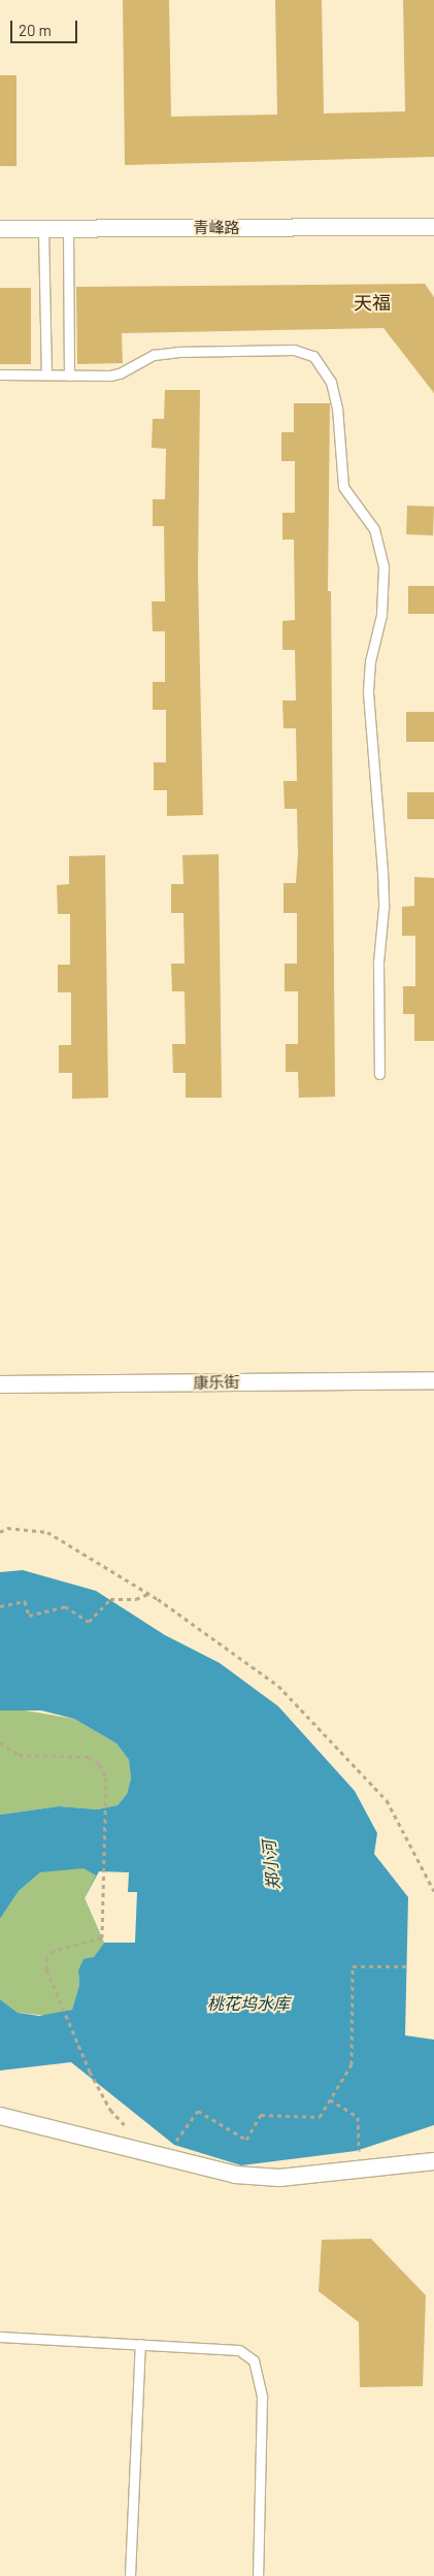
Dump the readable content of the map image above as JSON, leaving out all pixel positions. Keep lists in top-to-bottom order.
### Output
{
  "streets": {
    "street": ["青峰路", "康乐街"]
  },
  "districts": ["天福"],
  "water": ["郑小河", "桃花坞水库"],
  "scale_bar": "20 m"
}
